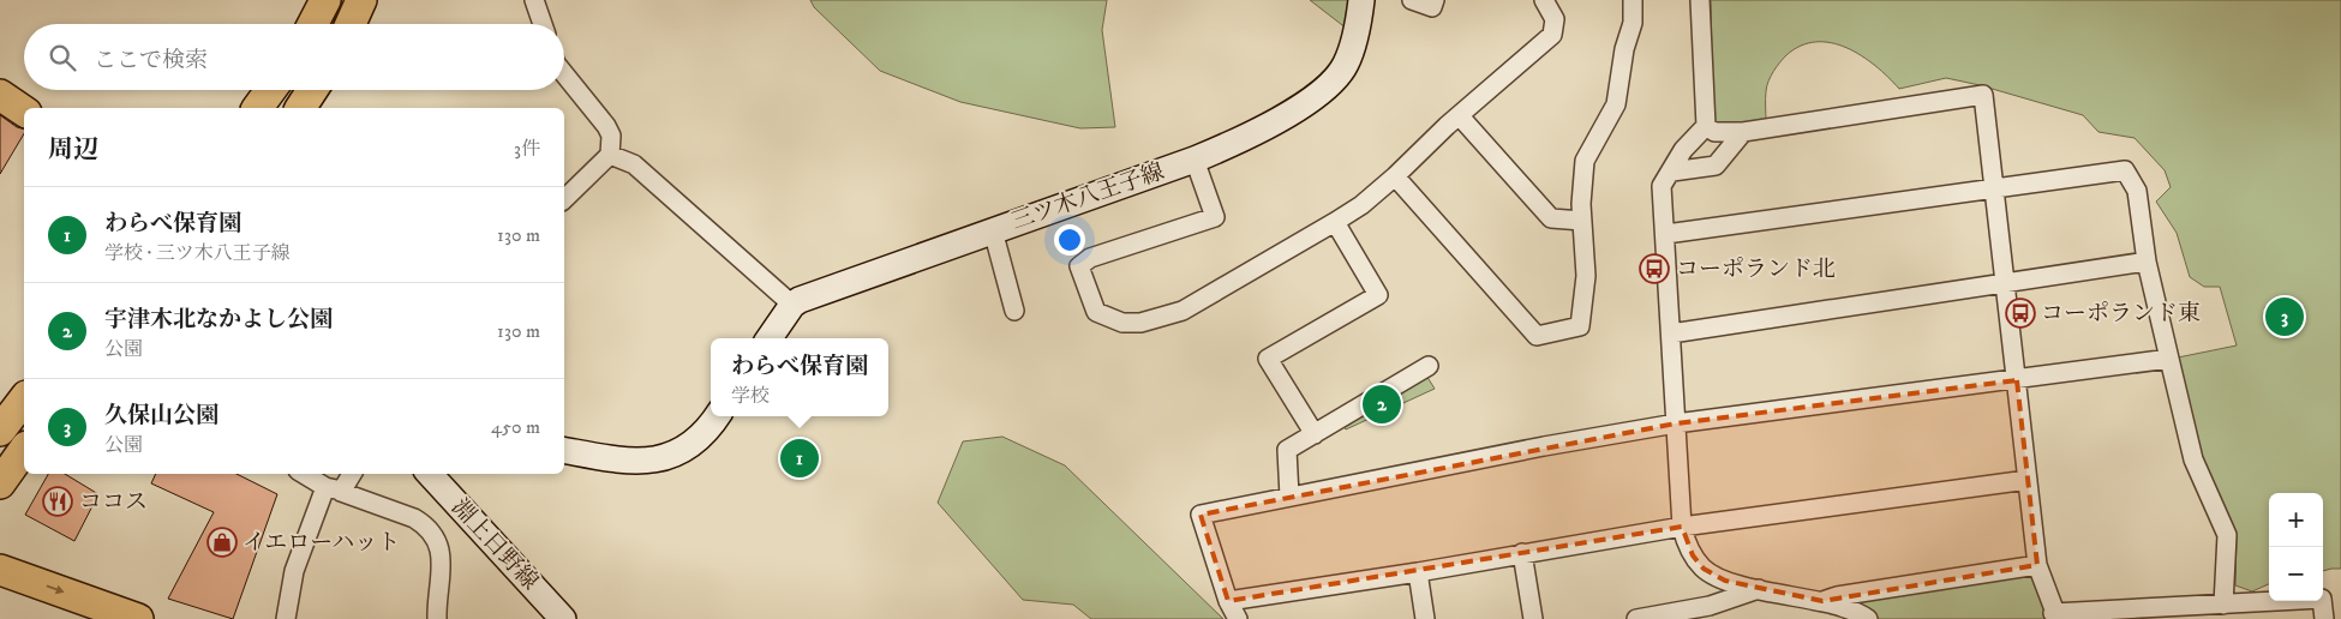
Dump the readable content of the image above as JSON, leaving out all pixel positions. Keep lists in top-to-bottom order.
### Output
{
  "streets": {
    "main road": ["三ツ木八王子線", "淵上日野線"]
  },
  "places": {
    "bus stop": ["コーポランド北", "コーポランド東"],
    "restaurant": ["ココス"],
    "shop": ["イエローハット"]
  },
  "page": {
    "search": "ここで検索",
    "heading": ["周辺", "3件"],
    "list": [
      {
        "mark": "1",
        "name": "わらべ保育園",
        "note": "学校 · 三ツ木八王子線",
        "value": "130 m"
      },
      {
        "mark": "2",
        "name": "宇津木北なかよし公園",
        "note": "公園",
        "value": "130 m"
      },
      {
        "mark": "3",
        "name": "久保山公園",
        "note": "公園",
        "value": "450 m"
      }
    ],
    "pins": ["3", "2", "1"],
    "popup": ["わらべ保育園", "学校"],
    "map_buttons": ["+", "−"]
  }
}
